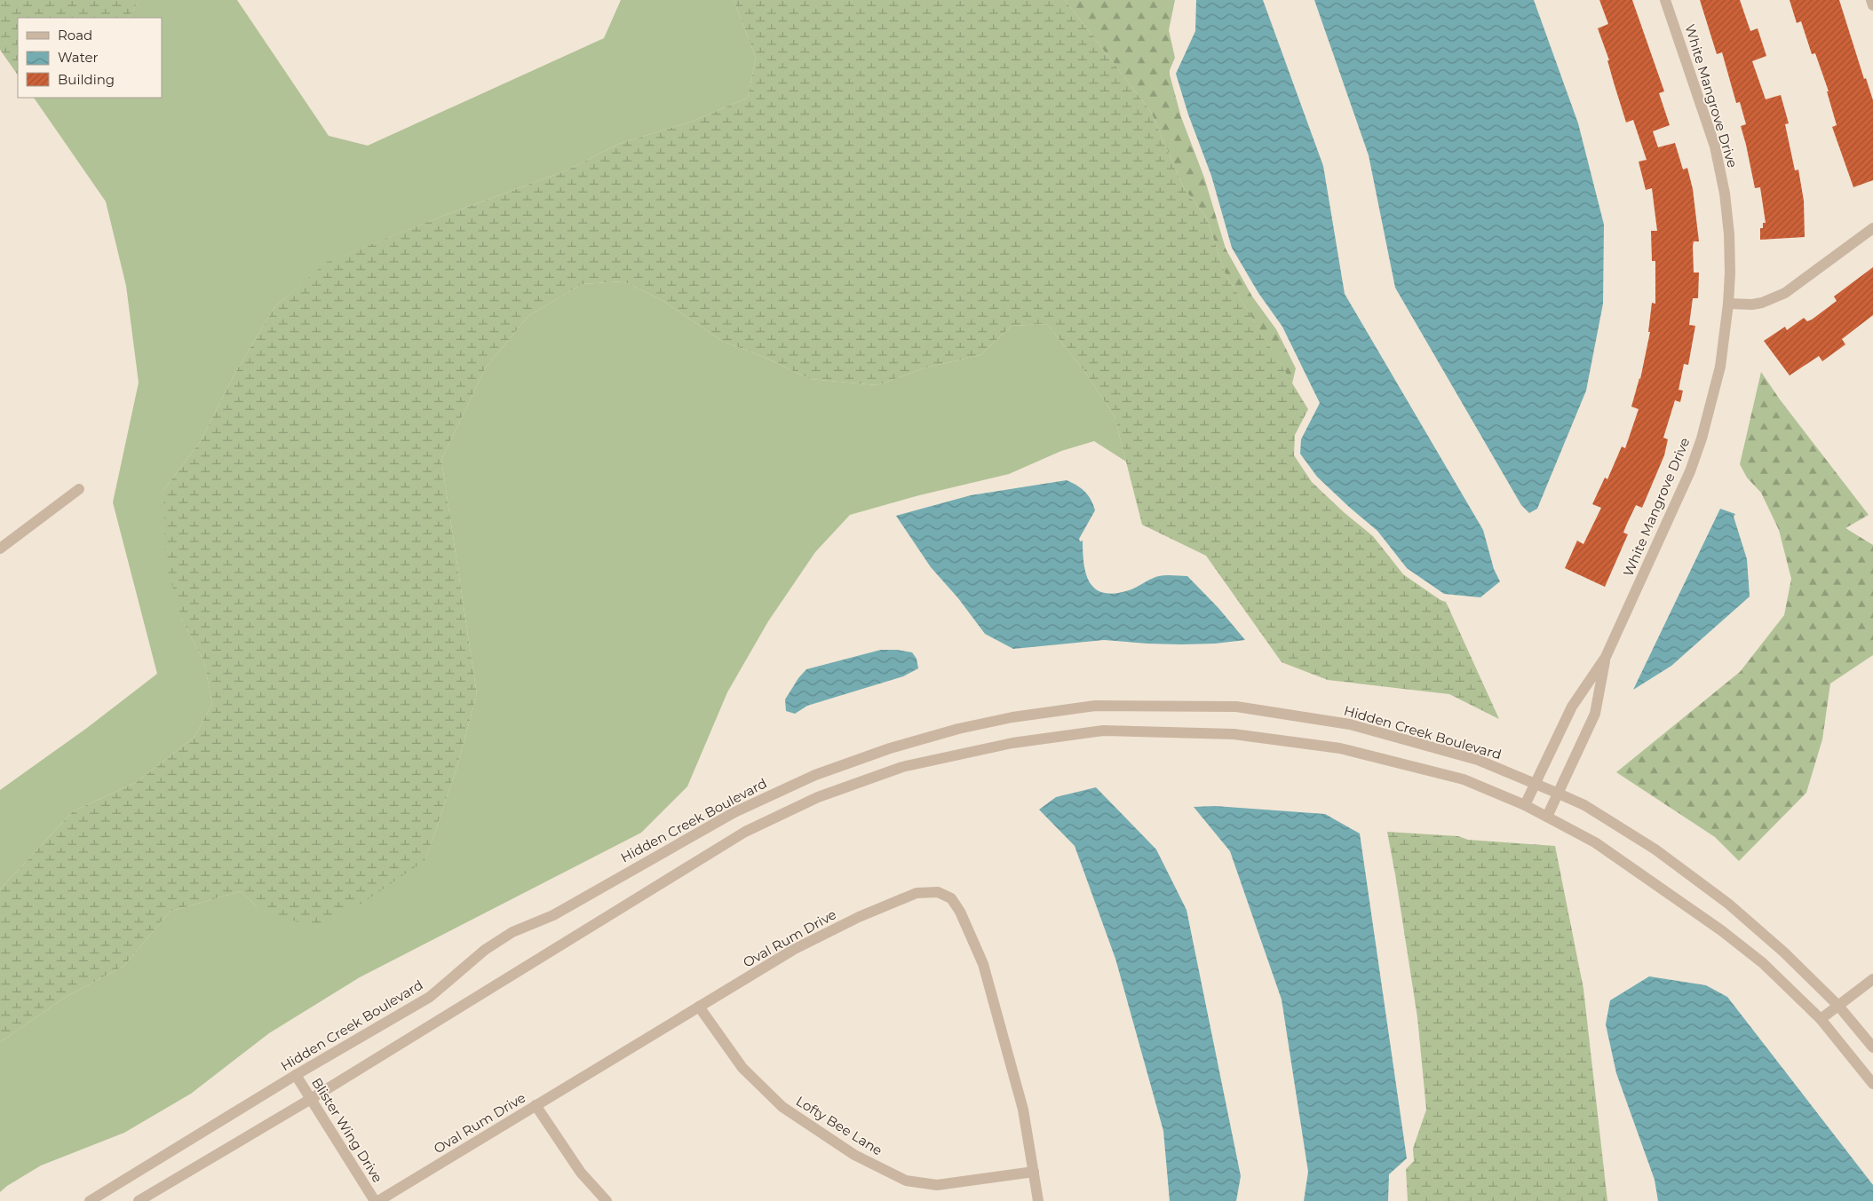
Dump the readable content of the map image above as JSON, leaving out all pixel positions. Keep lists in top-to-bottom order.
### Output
{
  "streets": {
    "street": [
      "White Mangrove Drive",
      "Hidden Creek Boulevard",
      "Oval Rum Drive",
      "Lofty Bee Lane",
      "Blister Wing Drive"
    ]
  },
  "crossings": [
    ["White Mangrove Drive", "Hidden Creek Boulevard"],
    ["Hidden Creek Boulevard", "Blister Wing Drive"],
    ["Oval Rum Drive", "Lofty Bee Lane"],
    ["Oval Rum Drive", "Blister Wing Drive"]
  ],
  "legend": ["Road", "Water", "Building"]
}
